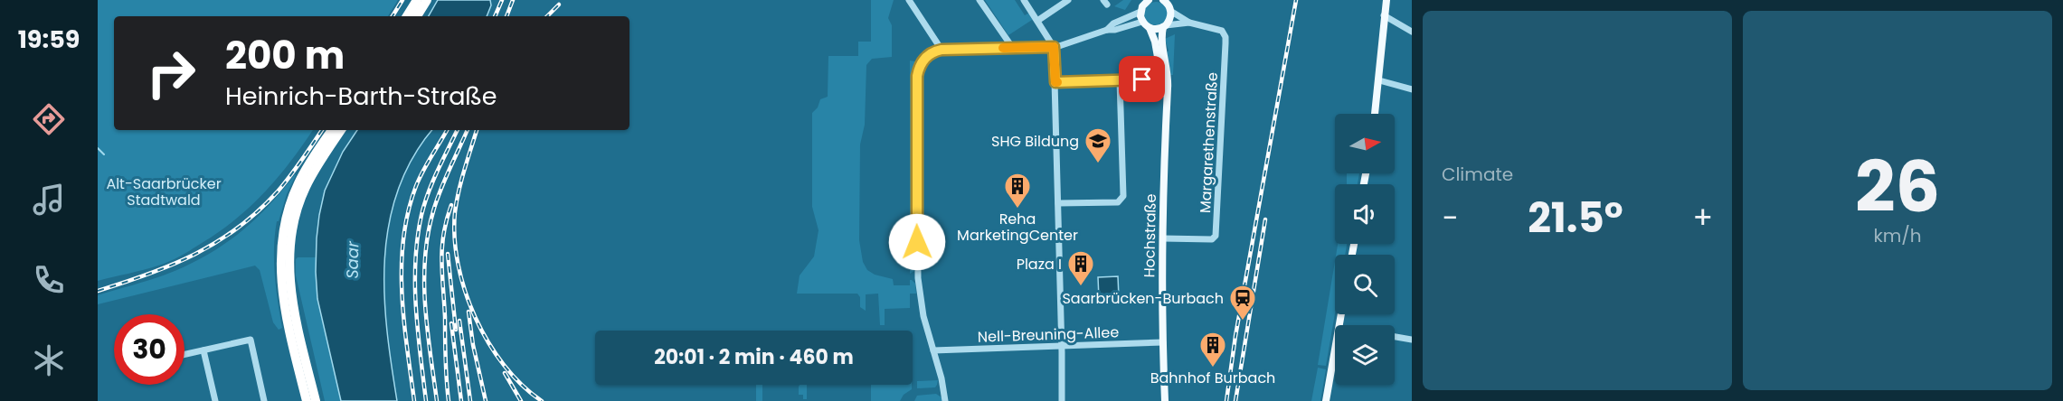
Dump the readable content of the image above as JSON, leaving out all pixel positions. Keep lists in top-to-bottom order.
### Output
{
  "streets": {
    "main road": ["Hochstraße"],
    "street": ["Margarethenstraße", "Nell-Breuning-Allee"]
  },
  "crossings": [
    ["Margarethenstraße", "Hochstraße"],
    ["Hochstraße", "Nell-Breuning-Allee"]
  ],
  "water": ["Saar"],
  "parks": ["Alt-Saarbrücker Stadtwald"],
  "places": {
    "school or university": ["SHG Bildung"],
    "building": ["Reha MarketingCenter", "Plaza I", "Bahnhof Burbach"],
    "station": ["Saarbrücken-Burbach"]
  },
  "north": "right",
  "page": {
    "tabs": "19:59",
    "tile": [
      "Climate",
      ["26", "km/h"]
    ],
    "turn": ["200 m", "Heinrich-Barth-Straße"],
    "heat": ["−", "21.5°", "+"],
    "limit": "30",
    "trip": "20:01 · 2 min · 460 m"
  }
}
